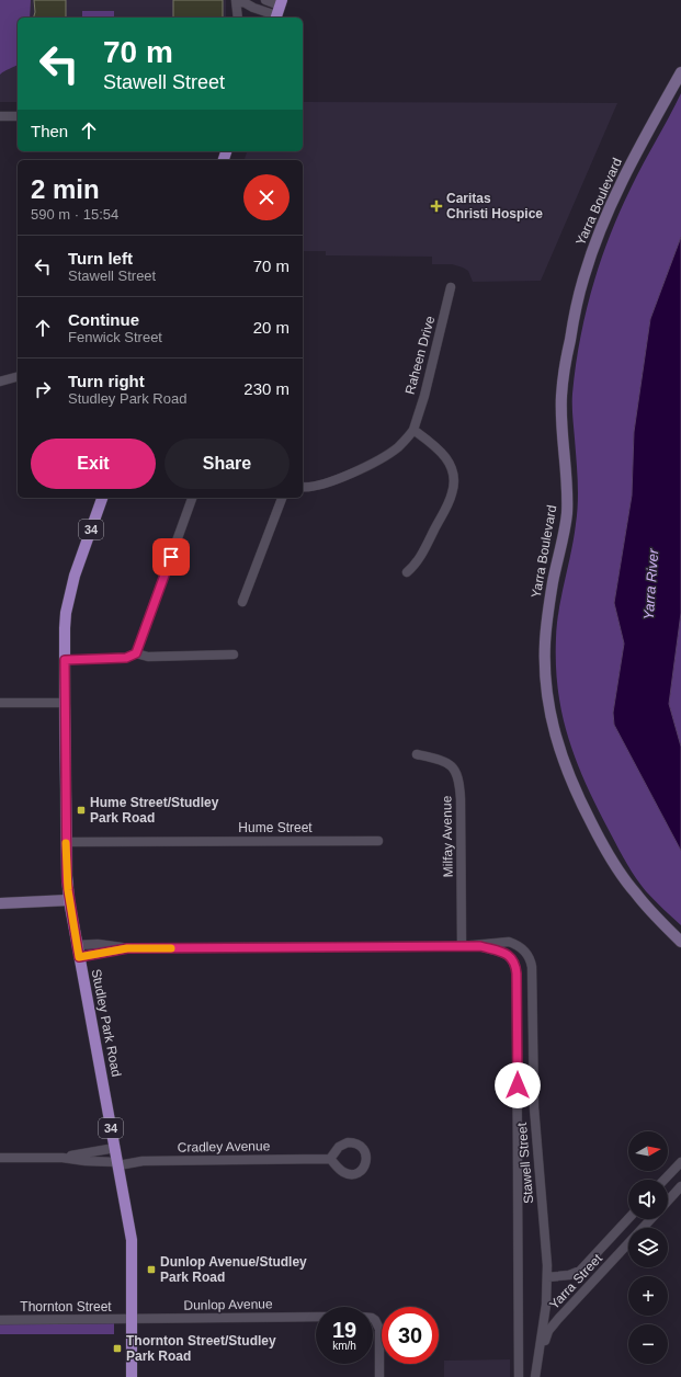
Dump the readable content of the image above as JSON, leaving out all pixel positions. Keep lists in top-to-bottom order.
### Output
{
  "streets": {
    "main road": ["Yarra Boulevard", "34", "Studley Park Road"],
    "street": [
      "Raheen Drive",
      "Hume Street",
      "Milfay Avenue",
      "Cradley Avenue",
      "Stawell Street",
      "Yarra Street",
      "Dunlop Avenue",
      "Thornton Street"
    ]
  },
  "crossings": [
    ["Hume Street", "Studley Park Road"],
    ["Studley Park Road", "Cradley Avenue"],
    ["Studley Park Road", "Dunlop Avenue"],
    ["Studley Park Road", "Thornton Street"],
    ["Stawell Street", "Yarra Street"],
    ["Dunlop Avenue", "Thornton Street"]
  ],
  "water": ["Yarra River"],
  "places": {
    "health": ["Caritas Christi Hospice"],
    "transit": ["Hume Street/Studley Park Road", "Dunlop Avenue/Studley Park Road", "Thornton Street/Studley Park Road"]
  },
  "north": "right",
  "page": {
    "turn": ["70 m", "Stawell Street"],
    "then": "Then",
    "heading": ["2 min", "590 m · 15:54"],
    "list": [
      {
        "name": "Turn left",
        "note": "Stawell Street",
        "value": "70 m"
      },
      {
        "name": "Continue",
        "note": "Fenwick Street",
        "value": "20 m"
      },
      {
        "name": "Turn right",
        "note": "Studley Park Road",
        "value": "230 m"
      }
    ],
    "buttons": ["Exit", "Share"],
    "map_buttons": ["+", "−"],
    "speed": "19 km/h",
    "limit": "30"
  }
}
